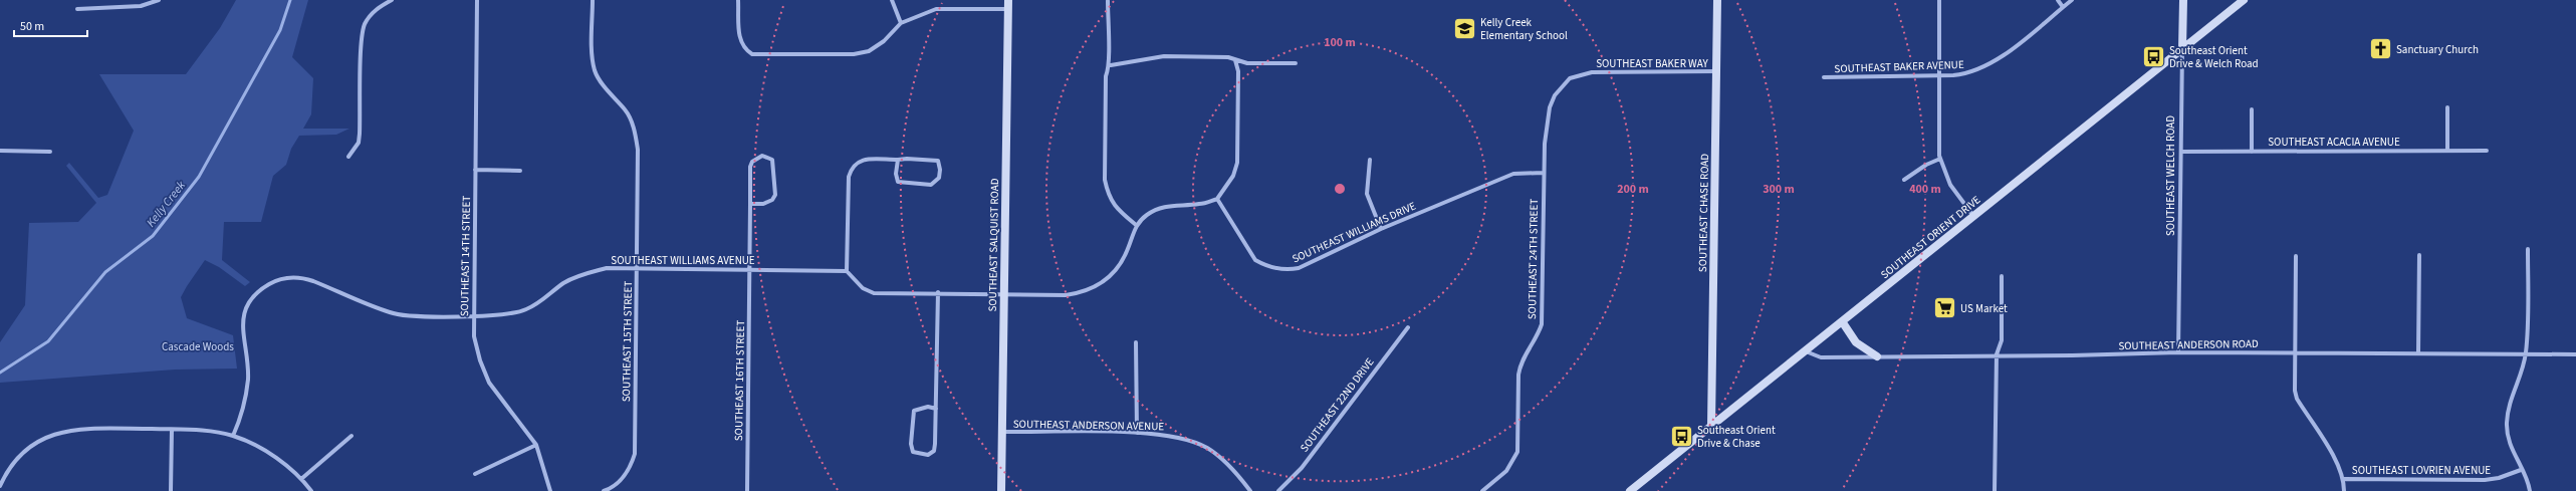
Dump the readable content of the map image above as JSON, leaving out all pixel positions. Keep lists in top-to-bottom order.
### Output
{
  "streets": {
    "street": [
      "SOUTHEAST BAKER WAY",
      "SOUTHEAST BAKER AVENUE",
      "SOUTHEAST ACACIA AVENUE",
      "SOUTHEAST WELCH ROAD",
      "SOUTHEAST CHASE ROAD",
      "SOUTHEAST WILLIAMS DRIVE",
      "SOUTHEAST ORIENT DRIVE",
      "SOUTHEAST SALQUIST ROAD",
      "SOUTHEAST 14TH STREET",
      "SOUTHEAST 24TH STREET",
      "SOUTHEAST WILLIAMS AVENUE",
      "SOUTHEAST 15TH STREET",
      "SOUTHEAST ANDERSON ROAD",
      "SOUTHEAST 16TH STREET",
      "SOUTHEAST 22ND DRIVE",
      "SOUTHEAST ANDERSON AVENUE",
      "SOUTHEAST LOVRIEN AVENUE"
    ]
  },
  "crossings": [
    ["SOUTHEAST BAKER WAY", "SOUTHEAST CHASE ROAD"],
    ["SOUTHEAST BAKER WAY", "SOUTHEAST WILLIAMS DRIVE"],
    ["SOUTHEAST BAKER WAY", "SOUTHEAST 24TH STREET"],
    ["SOUTHEAST ACACIA AVENUE", "SOUTHEAST WELCH ROAD"],
    ["SOUTHEAST WELCH ROAD", "SOUTHEAST ORIENT DRIVE"],
    ["SOUTHEAST WELCH ROAD", "SOUTHEAST ANDERSON ROAD"],
    ["SOUTHEAST CHASE ROAD", "SOUTHEAST ORIENT DRIVE"],
    ["SOUTHEAST WILLIAMS DRIVE", "SOUTHEAST 24TH STREET"],
    ["SOUTHEAST ORIENT DRIVE", "SOUTHEAST ANDERSON ROAD"],
    ["SOUTHEAST SALQUIST ROAD", "SOUTHEAST ANDERSON AVENUE"],
    ["SOUTHEAST 14TH STREET", "SOUTHEAST WILLIAMS AVENUE"],
    ["SOUTHEAST WILLIAMS AVENUE", "SOUTHEAST 15TH STREET"],
    ["SOUTHEAST WILLIAMS AVENUE", "SOUTHEAST 16TH STREET"]
  ],
  "water": ["Kelly Creek"],
  "parks": ["Cascade Woods"],
  "places": {
    "school or university": ["Kelly Creek Elementary School"],
    "church": ["Sanctuary Church"],
    "bus stop": ["Southeast Orient Drive & Welch Road", "Southeast Orient Drive & Chase"],
    "supermarket": ["US Market"]
  },
  "scale_bar": "50 m",
  "rings": [
    "100 m",
    "200 m",
    "300 m",
    "400 m"
  ]
}
